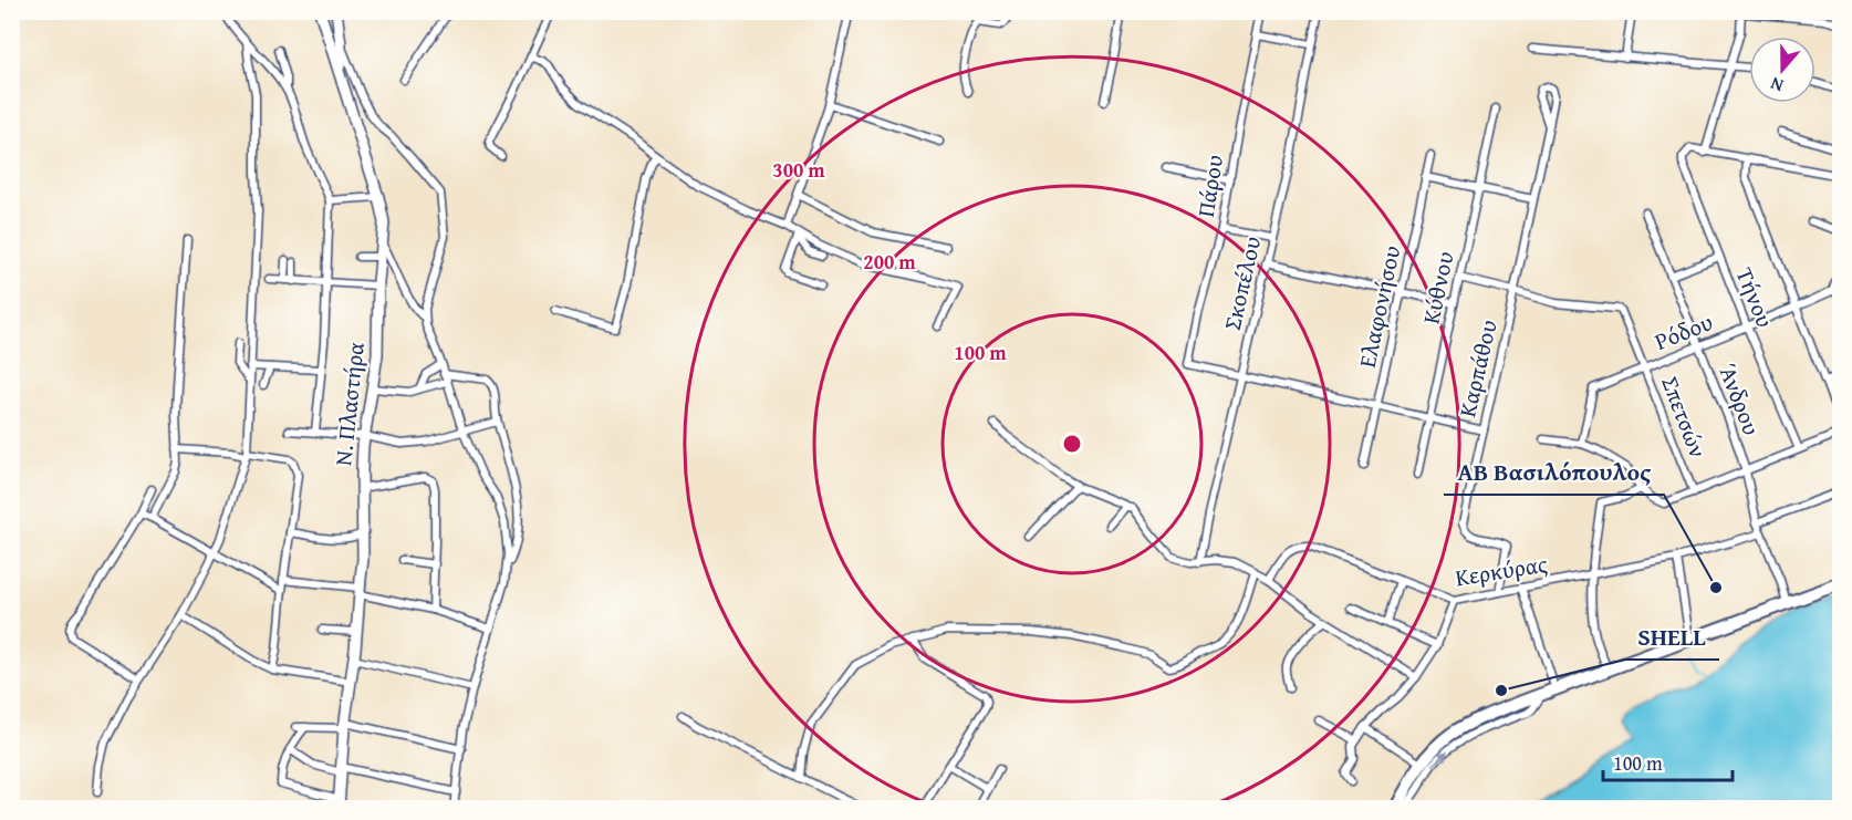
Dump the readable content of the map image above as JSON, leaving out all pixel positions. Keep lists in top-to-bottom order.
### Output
{
  "streets": {
    "street": [
      "Πάρου",
      "Σκοπέλου",
      "Κύθνου",
      "Τήνου",
      "Ελαφονήσου",
      "Ρόδου",
      "Καρπάθου",
      "Άνδρου",
      "Ν. Πλαστήρα",
      "Σπετσών",
      "Κερκύρας"
    ]
  },
  "crossings": [
    ["Πάρου", "Σκοπέλου"],
    ["Τήνου", "Ρόδου"],
    ["Ρόδου", "Άνδρου"],
    ["Ρόδου", "Σπετσών"],
    ["Καρπάθου", "Σπετσών"],
    ["Καρπάθου", "Κερκύρας"],
    ["Άνδρου", "Κερκύρας"]
  ],
  "places": ["ΑΒ Βασιλόπουλος", "SHELL"],
  "scale_bar": "100 m",
  "north": "bottom",
  "rings": ["300 m", "200 m", "100 m"]
}
